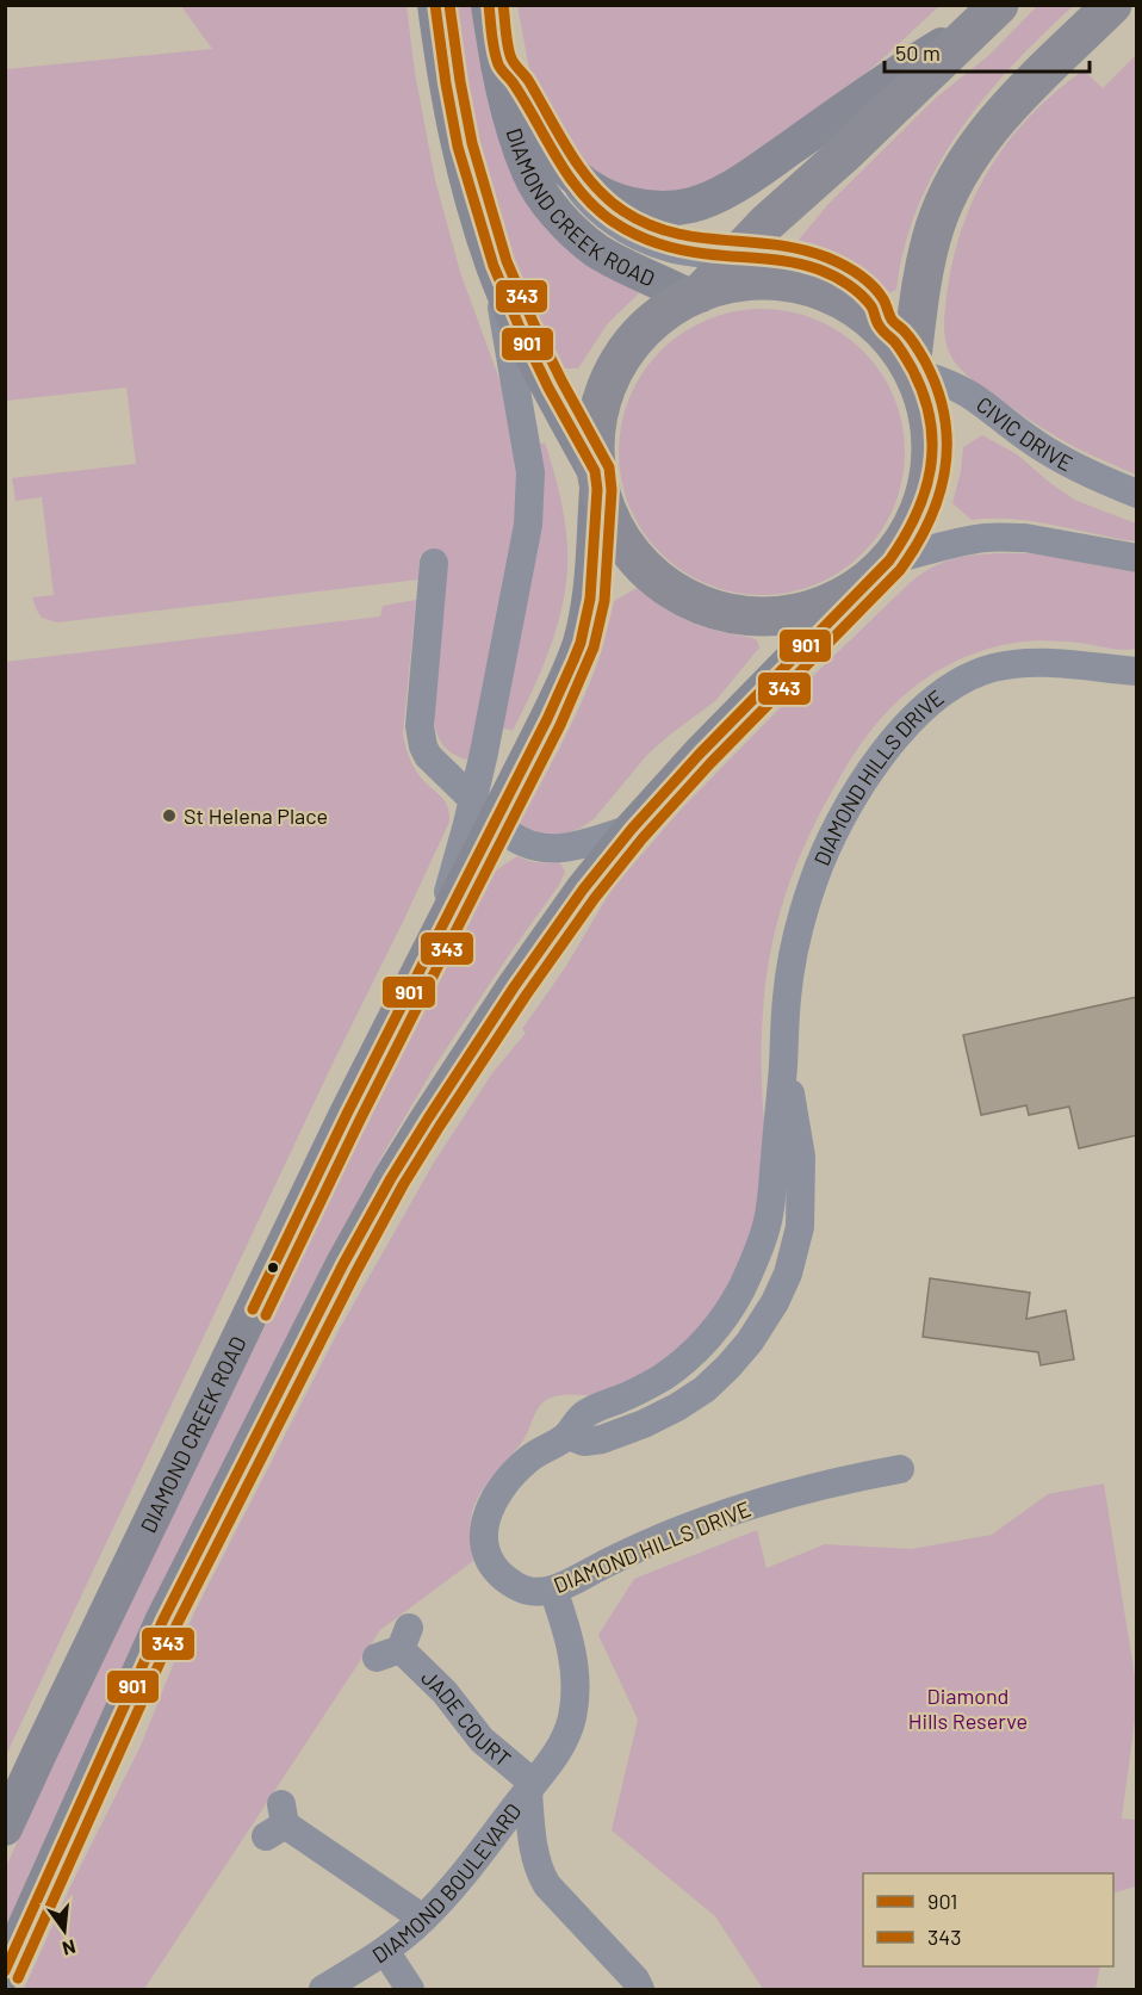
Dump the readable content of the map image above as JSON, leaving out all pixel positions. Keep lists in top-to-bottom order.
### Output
{
  "streets": {
    "main road": ["DIAMOND CREEK ROAD"],
    "street": [
      "CIVIC DRIVE",
      "DIAMOND HILLS DRIVE",
      "JADE COURT",
      "DIAMOND BOULEVARD"
    ]
  },
  "crossings": [
    ["DIAMOND HILLS DRIVE", "DIAMOND BOULEVARD"],
    ["JADE COURT", "DIAMOND BOULEVARD"]
  ],
  "parks": ["Diamond Hills Reserve"],
  "places": ["St Helena Place"],
  "lines": ["transit line 901", "transit line 343"],
  "legend": ["901", "343"],
  "scale_bar": "50 m",
  "north": "bottom"
}
